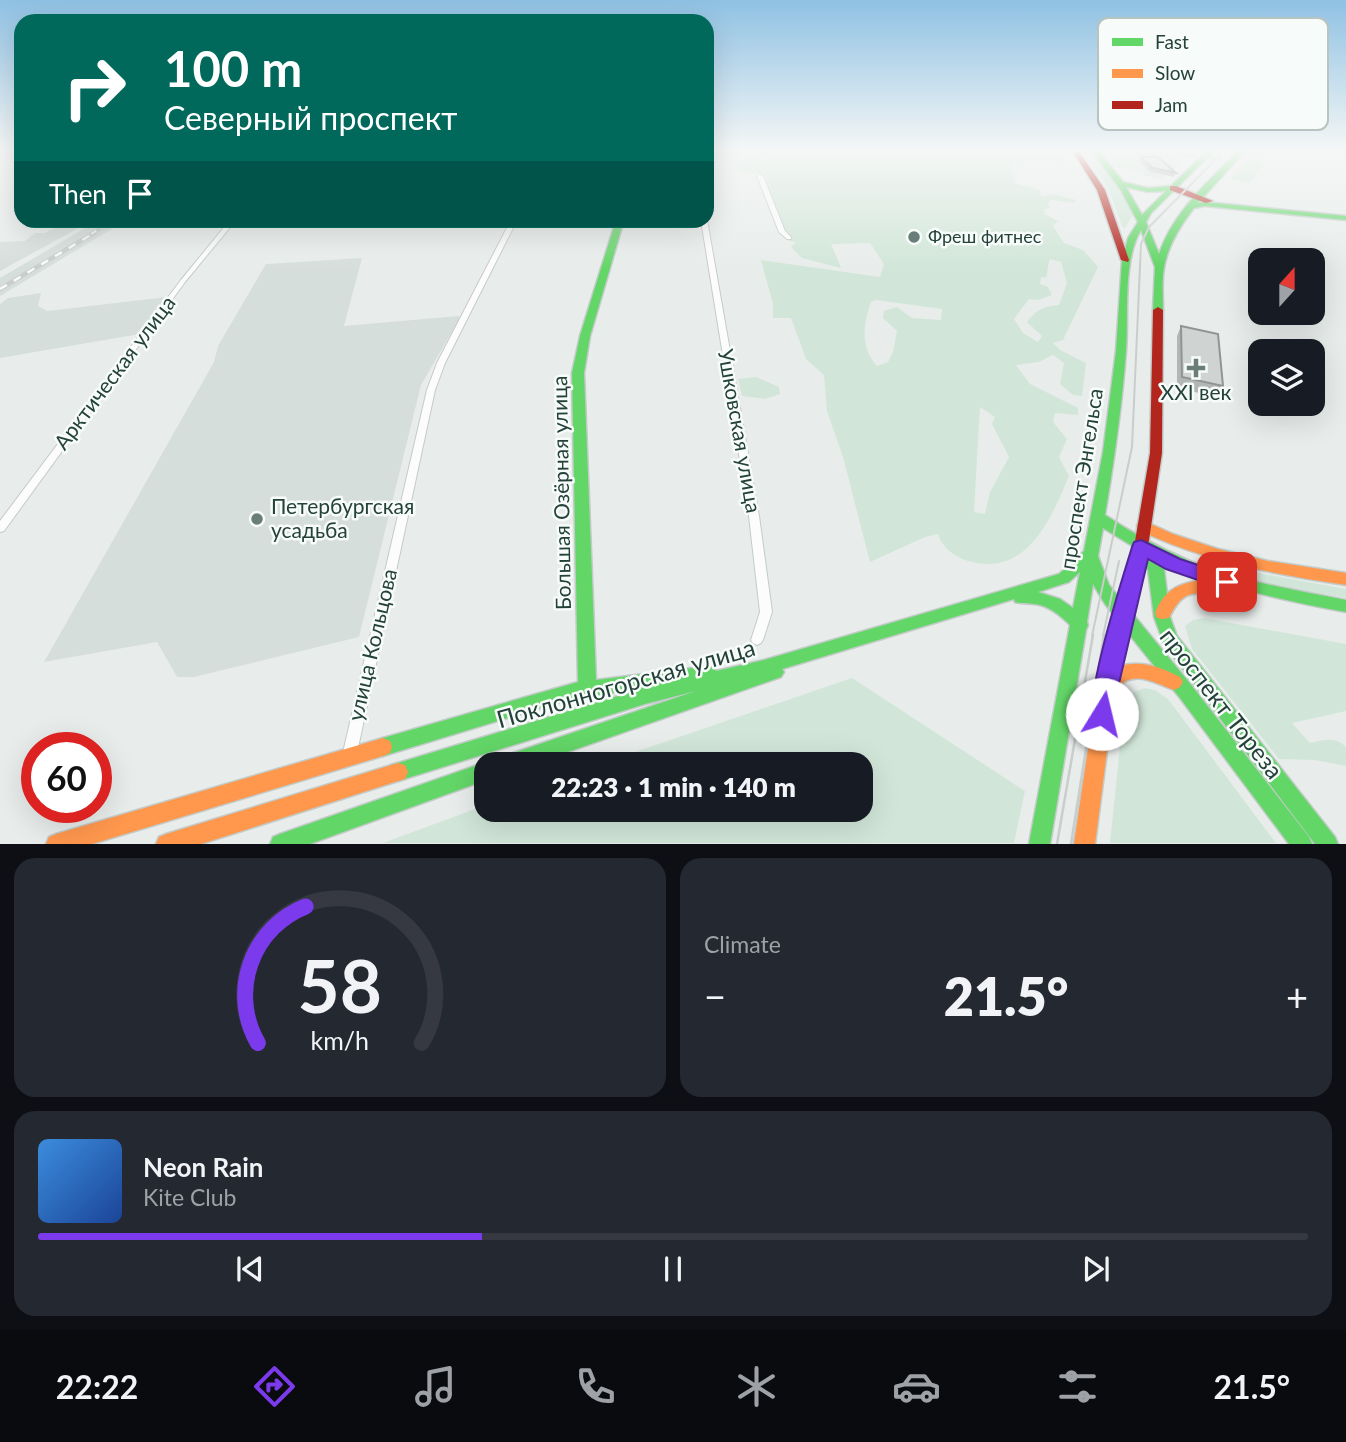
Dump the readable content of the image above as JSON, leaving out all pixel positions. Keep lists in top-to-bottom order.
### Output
{
  "streets": {
    "main road": [
      "проспект Энгельса",
      "Большая Озёрная улица",
      "Поклонногорская улица",
      "проспект Тореза"
    ],
    "street": ["Арктическая улица", "Ушковская улица", "улица Кольцова"]
  },
  "crossings": [
    ["проспект Энгельса", "Поклонногорская улица"],
    ["проспект Энгельса", "проспект Тореза"],
    ["Большая Озёрная улица", "Поклонногорская улица"],
    ["улица Кольцова", "Поклонногорская улица"],
    ["Поклонногорская улица", "проспект Тореза"]
  ],
  "places": {
    "other": ["Фреш фитнес", "Петербургская усадьба"],
    "health": ["XXI век"]
  },
  "legend": ["Fast", "Slow", "Jam"],
  "north": "top",
  "page": {
    "turn": ["100 m", "Северный проспект"],
    "then": "Then",
    "limit": "60",
    "trip": "22:23 · 1 min · 140 m",
    "tile": "Climate",
    "heat": ["−", "21.5°", "+"],
    "song": ["Neon Rain", "Kite Club"],
    "tabs": ["22:22", "21.5°"],
    "gauge": ["58", "km/h"]
  }
}
